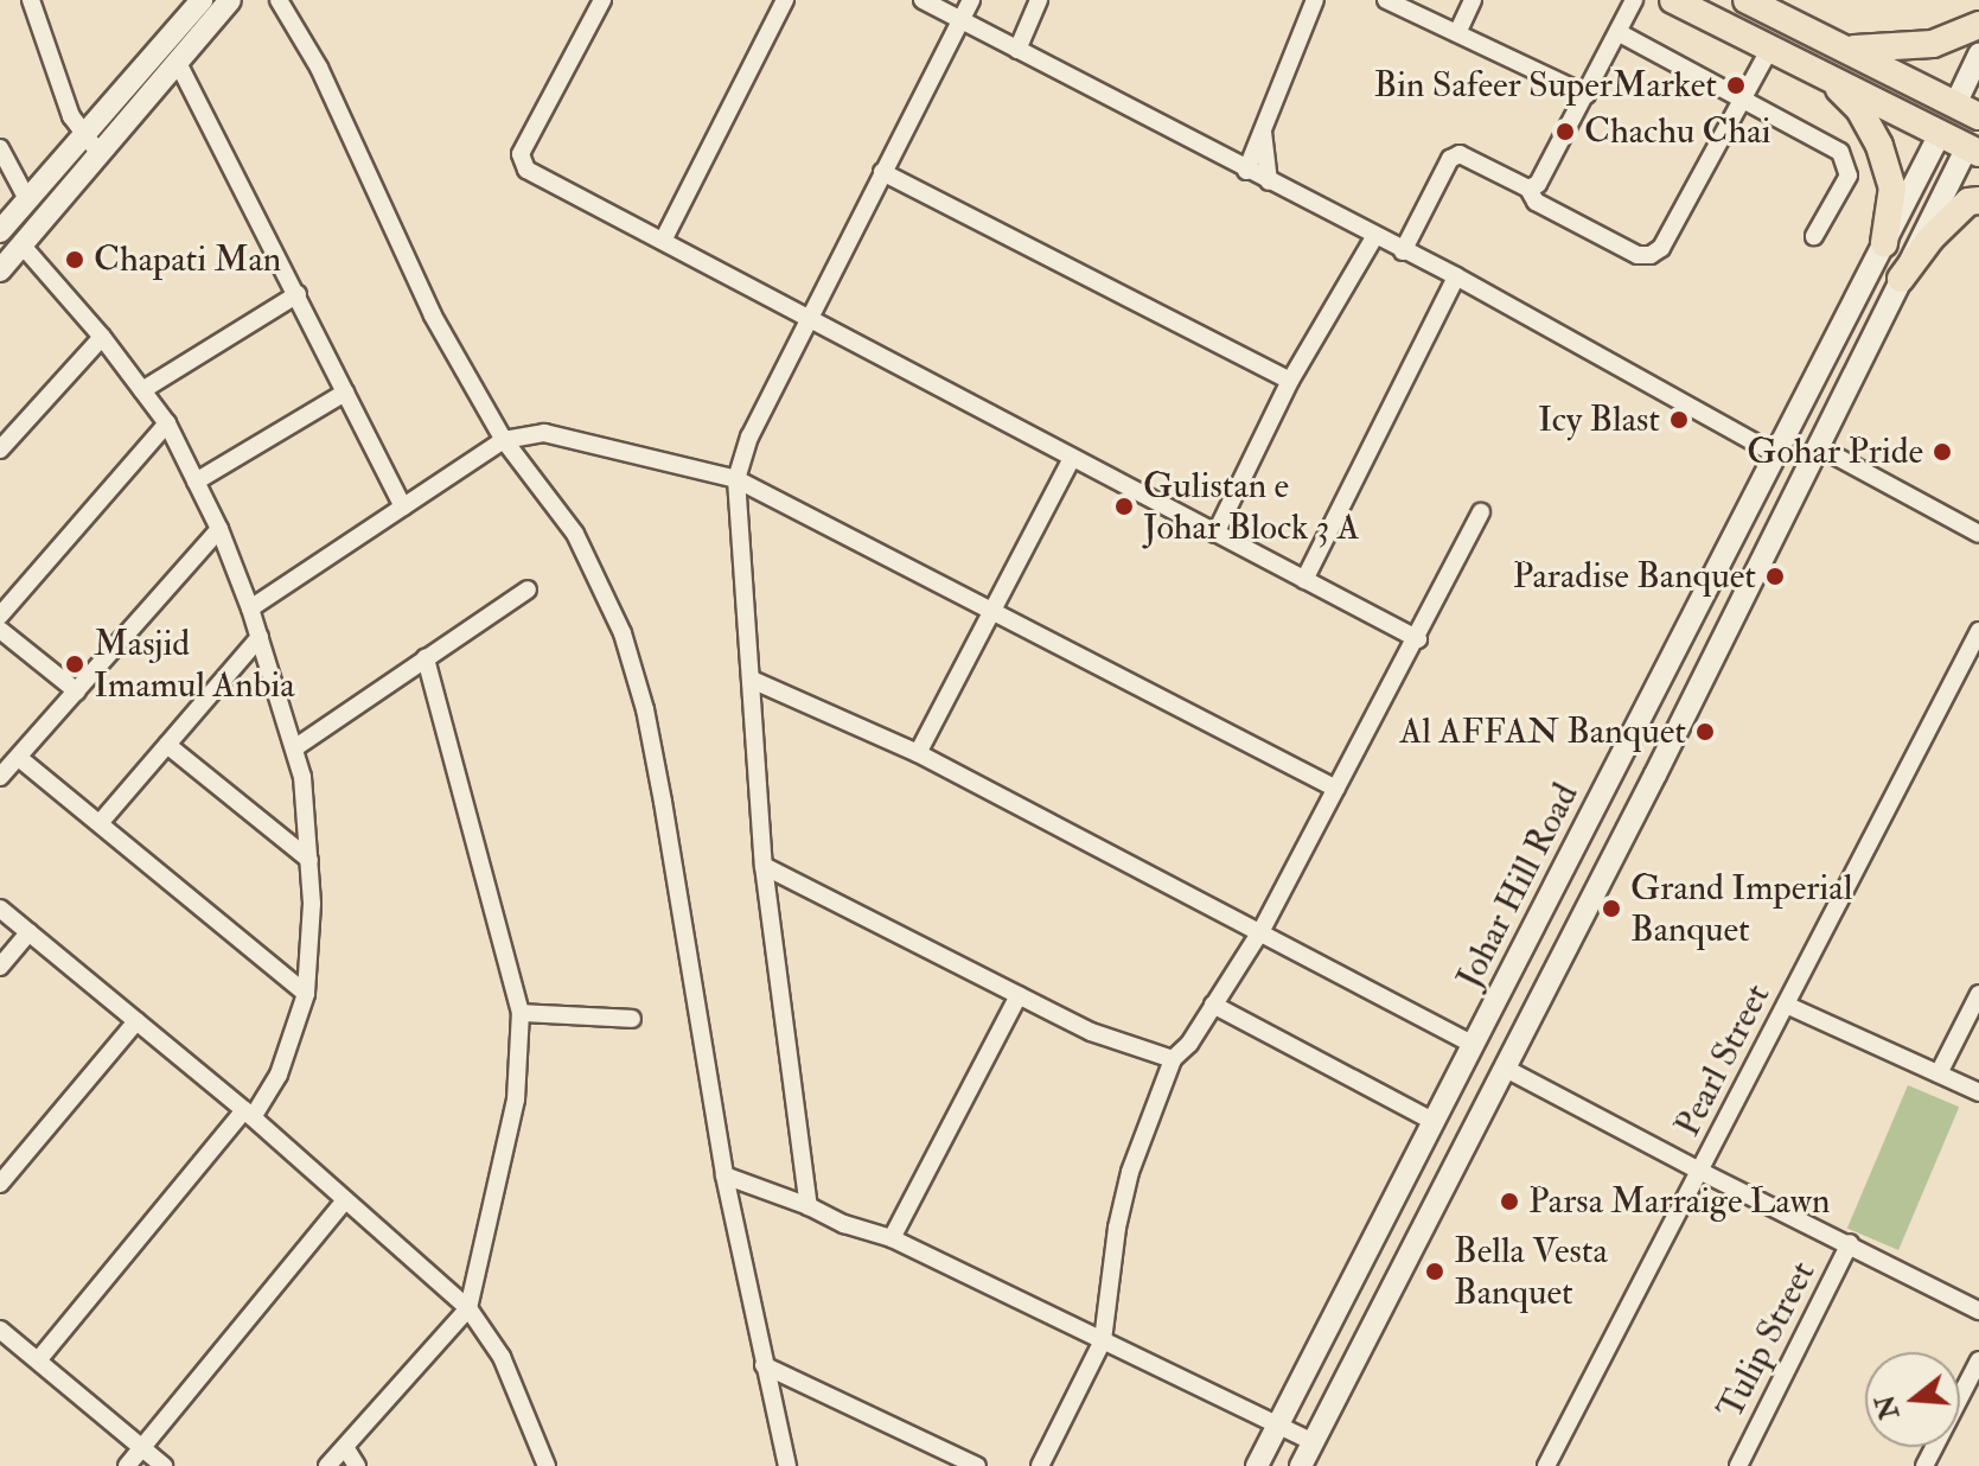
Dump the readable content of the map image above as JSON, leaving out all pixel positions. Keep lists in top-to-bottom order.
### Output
{
  "streets": {
    "street": ["Johar Hill Road", "Pearl Street", "Tulip Street"]
  },
  "places": [
    "Bin Safeer SuperMarket",
    "Chachu Chai",
    "Chapati Man",
    "Icy Blast",
    "Gohar Pride",
    "Gulistan e Johar Block 3 A",
    "Paradise Banquet",
    "Masjid Imamul Anbia",
    "Al AFFAN Banquet",
    "Grand Imperial Banquet",
    "Parsa Marraige Lawn",
    "Bella Vesta Banquet"
  ],
  "north": "left"
}
